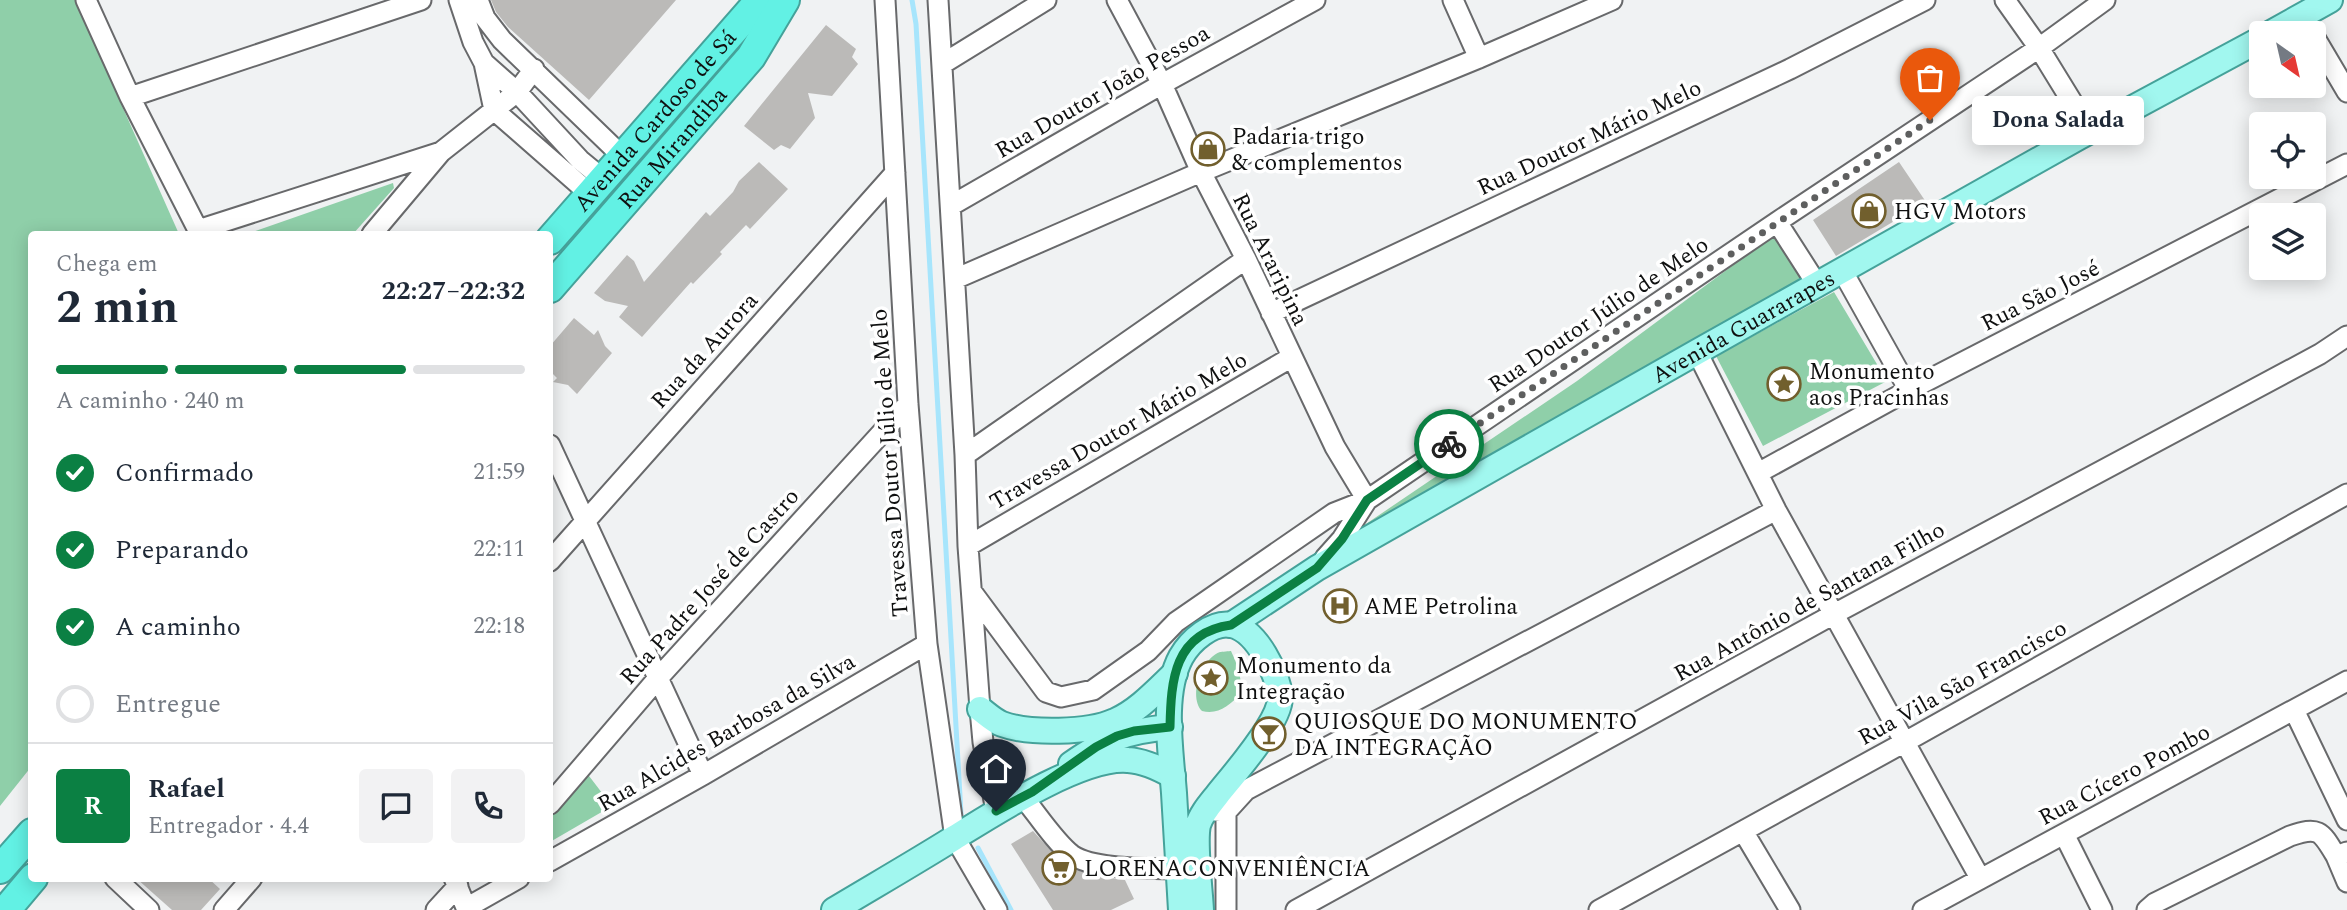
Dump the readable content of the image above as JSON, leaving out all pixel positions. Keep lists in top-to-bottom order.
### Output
{
  "streets": {
    "highway": ["Avenida Cardoso de Sá", "Rua Mirandiba"],
    "main road": ["Avenida Guararapes"],
    "street": [
      "Rua Doutor João Pessoa",
      "Rua Doutor Mário Melo",
      "Rua Araripina",
      "Rua São José",
      "Rua Doutor Júlio de Melo",
      "Rua da Aurora",
      "Travessa Doutor Mário Melo",
      "Travessa Doutor Júlio de Melo",
      "Rua Padre José de Castro",
      "Rua Antônio de Santana Filho",
      "Rua Vila São Francisco",
      "Rua Alcides Barbosa da Silva",
      "Rua Cícero Pombo"
    ]
  },
  "crossings": [
    ["Rua Doutor João Pessoa", "Rua Araripina"],
    ["Rua Doutor Mário Melo", "Rua Araripina"],
    ["Rua Araripina", "Rua Doutor Júlio de Melo"],
    ["Rua Araripina", "Travessa Doutor Mário Melo"],
    ["Rua da Aurora", "Travessa Doutor Júlio de Melo"],
    ["Travessa Doutor Júlio de Melo", "Rua Padre José de Castro"],
    ["Travessa Doutor Júlio de Melo", "Rua Alcides Barbosa da Silva"]
  ],
  "places": {
    "other": ["Dona Salada"],
    "shop": ["Padaria trigo & complementos", "HGV Motors"],
    "place": ["Monumento aos Pracinhas", "Monumento da Integração"],
    "hospital": ["AME Petrolina"],
    "bar": ["QUIOSQUE DO MONUMENTO DA INTEGRAÇÃO"],
    "supermarket": ["LORENACONVENIÊNCIA"]
  },
  "north": "bottom right",
  "page": {
    "bubble": "Dona Salada",
    "heading": ["2 min", "Chega em", "22:27–22:32"],
    "panel": ["Rafael", "Entregador · 4.4"],
    "bar": "A caminho · 240 m",
    "list": [
      ["Confirmado", "21:59"],
      ["Preparando", "22:11"],
      ["A caminho", "22:18"],
      "Entregue"
    ],
    "round": "R"
  }
}
